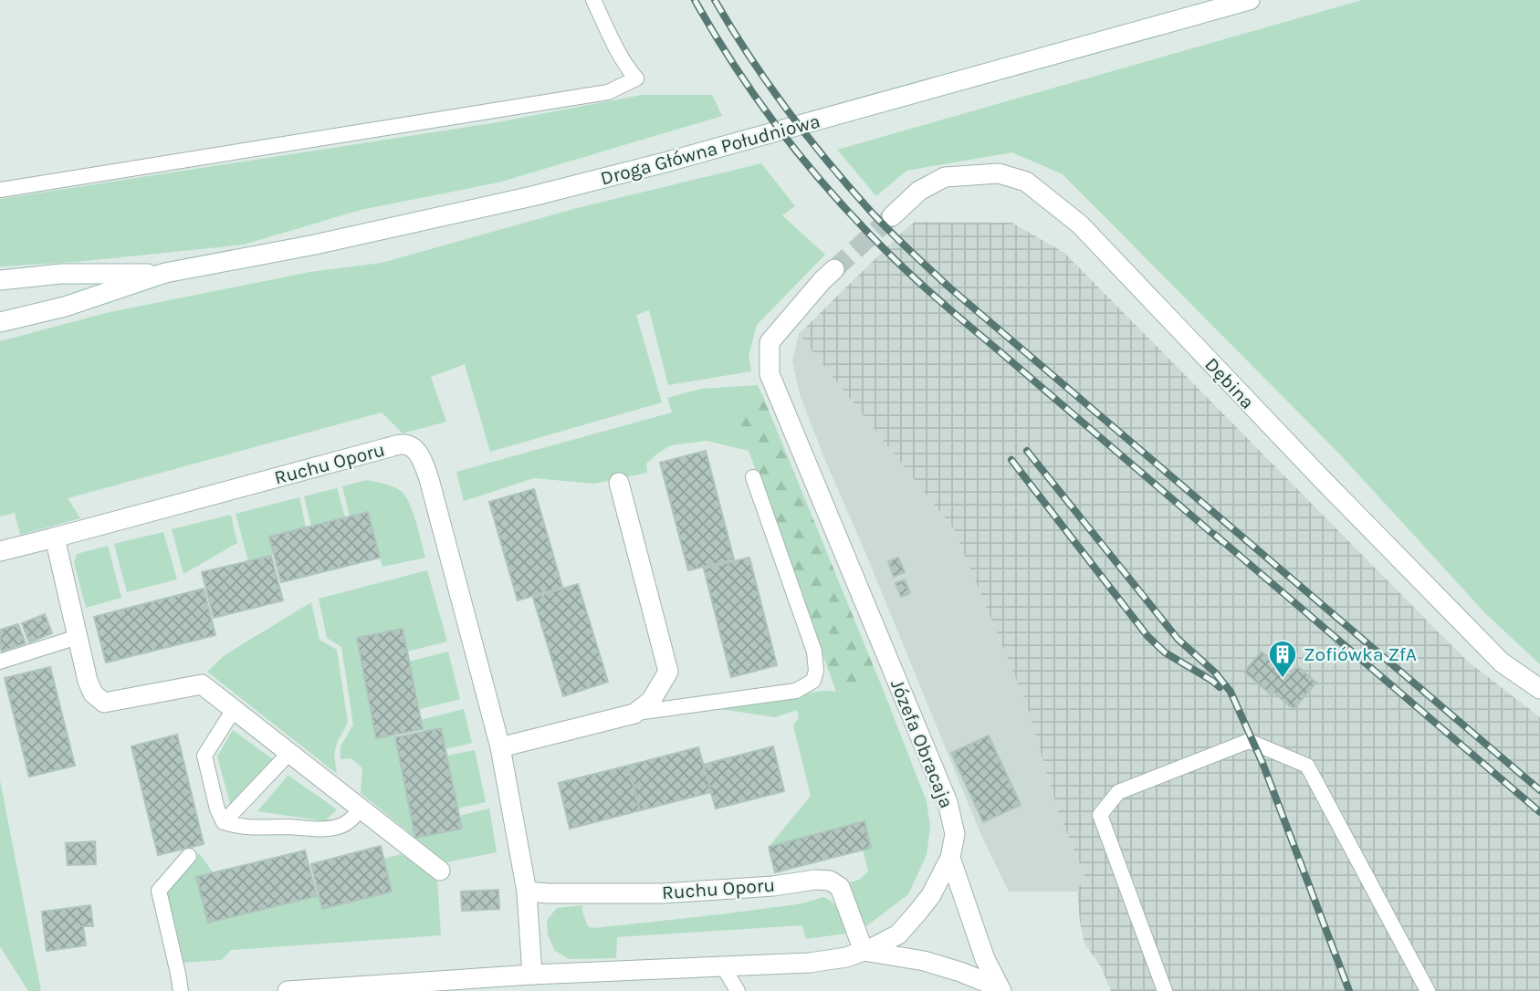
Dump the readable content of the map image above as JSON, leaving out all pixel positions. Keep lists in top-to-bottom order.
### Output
{
  "streets": {
    "street": [
      "Droga Główna Południowa",
      "Dębina",
      "Ruchu Oporu",
      "Józefa Obracaja"
    ]
  },
  "crossings": [
    ["Ruchu Oporu", "Józefa Obracaja"]
  ],
  "places": {
    "building": ["Zofiówka ZfA"]
  }
}
